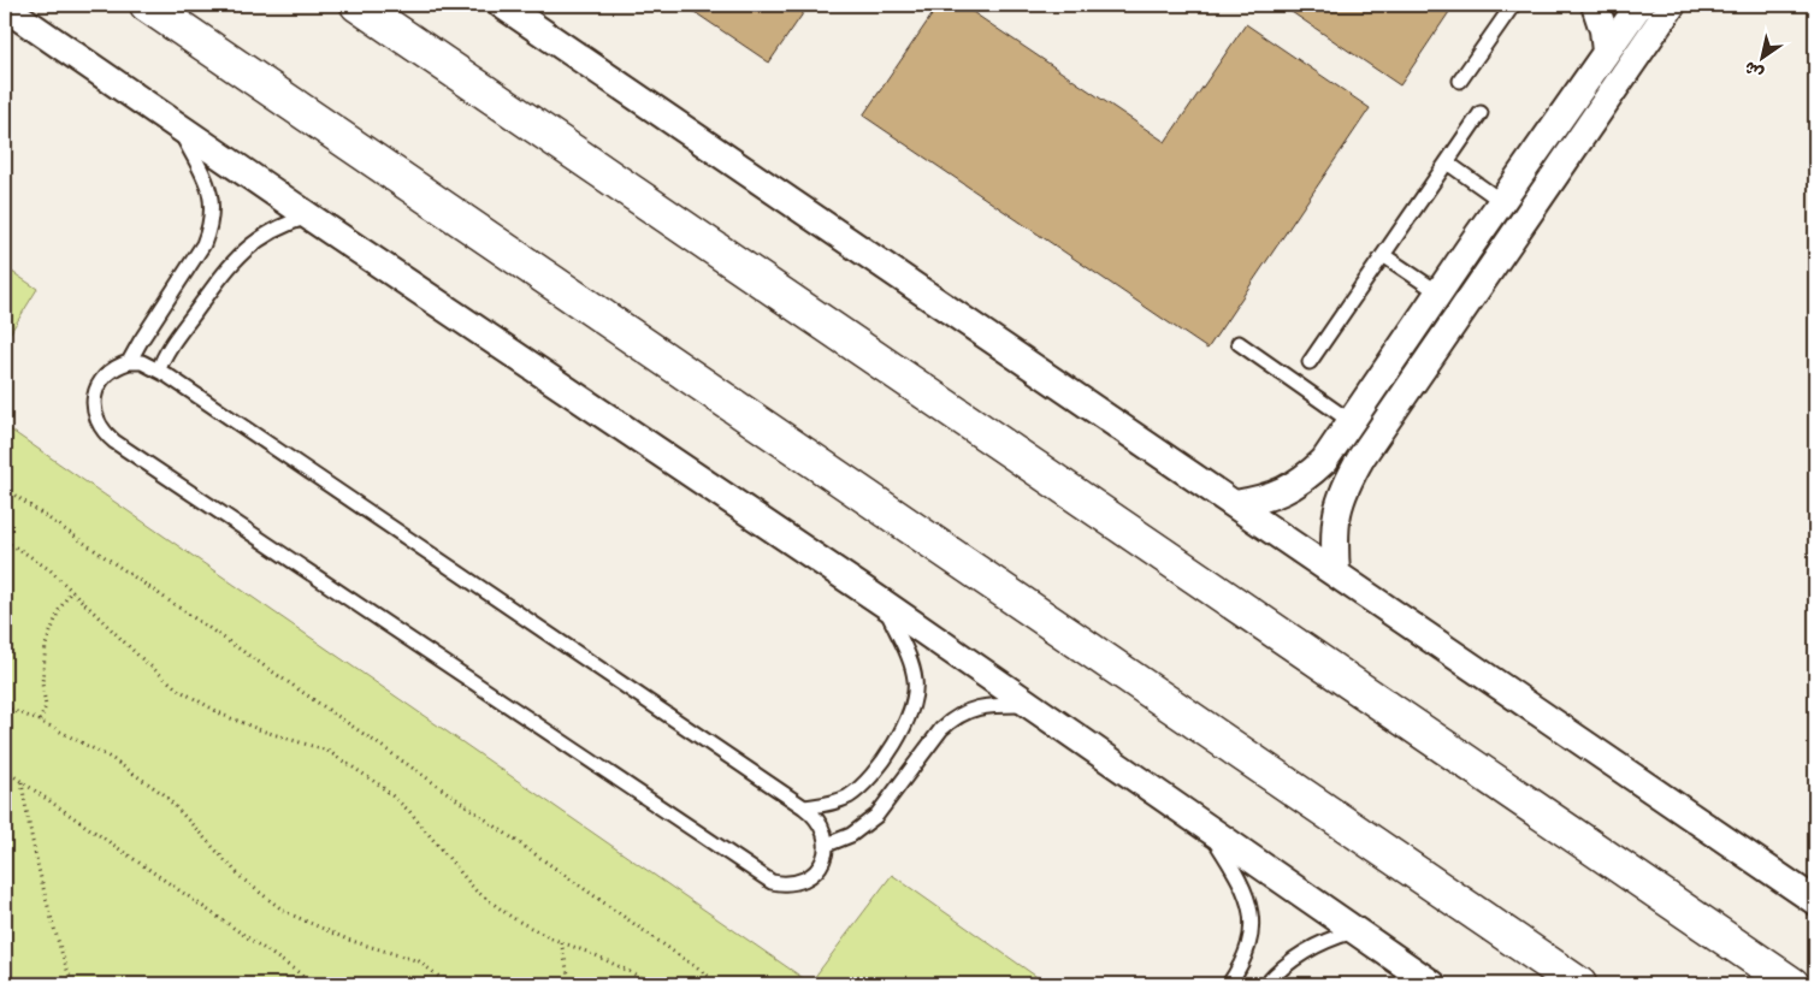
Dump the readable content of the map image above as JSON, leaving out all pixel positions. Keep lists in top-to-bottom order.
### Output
{
  "north": "bottom left"
}
